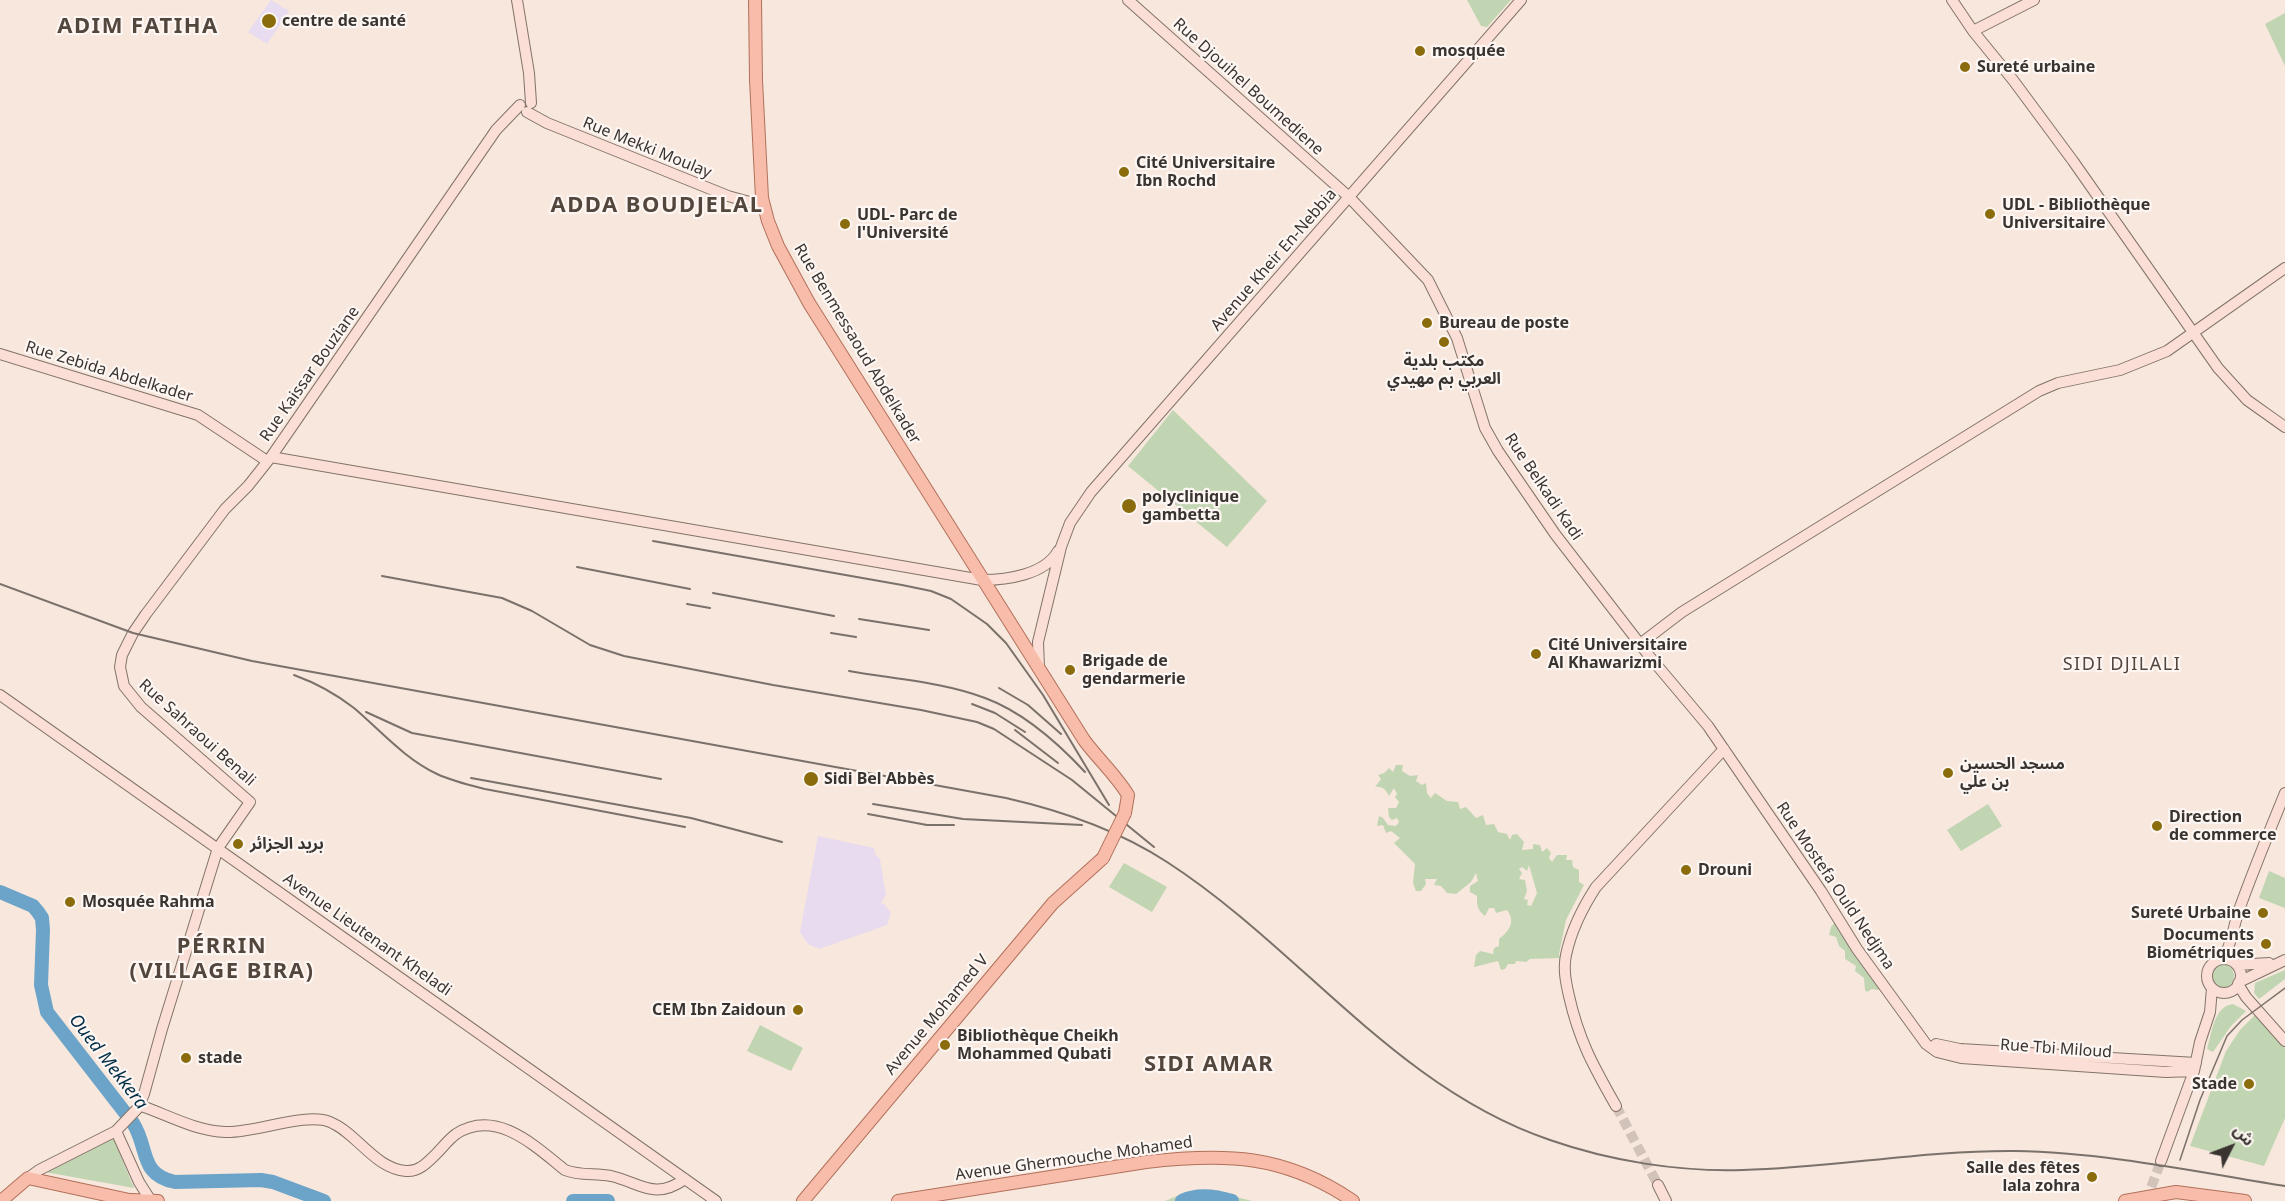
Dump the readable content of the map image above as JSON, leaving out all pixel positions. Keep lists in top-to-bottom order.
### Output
{
  "streets": {
    "main road": [
      "Rue Djouihel Boumediene",
      "Rue Mekki Moulay",
      "Avenue Kheir En-Nebbia",
      "Rue Benmessaoud Abdelkader",
      "Rue Zebida Abdelkader",
      "Rue Kaissar Bouziane",
      "Rue Belkadi Kadi",
      "Rue Sahraoui Benali",
      "Rue Mostefa Ould Nedjma",
      "Avenue Lieutenant Kheladi",
      "Avenue Mohamed V",
      "Rue Tbi Miloud",
      "Avenue Ghermouche Mohamed"
    ]
  },
  "crossings": [
    ["Rue Djouihel Boumediene", "Avenue Kheir En-Nebbia"],
    ["Rue Djouihel Boumediene", "Rue Belkadi Kadi"],
    ["Rue Mekki Moulay", "Rue Benmessaoud Abdelkader"],
    ["Rue Mekki Moulay", "Rue Kaissar Bouziane"],
    ["Avenue Kheir En-Nebbia", "Rue Belkadi Kadi"],
    ["Rue Benmessaoud Abdelkader", "Avenue Mohamed V"],
    ["Rue Zebida Abdelkader", "Rue Kaissar Bouziane"],
    ["Rue Kaissar Bouziane", "Rue Sahraoui Benali"],
    ["Rue Belkadi Kadi", "Rue Mostefa Ould Nedjma"],
    ["Rue Sahraoui Benali", "Avenue Lieutenant Kheladi"],
    ["Rue Mostefa Ould Nedjma", "Rue Tbi Miloud"]
  ],
  "districts": [
    "ADIM FATIHA",
    "ADDA BOUDJELAL",
    "SIDI DJILALI",
    "PÉRRIN (VILLAGE BIRA)",
    "SIDI AMAR"
  ],
  "water": ["Oued Mekkera"],
  "places": [
    "centre de santé",
    "mosquée",
    "Sureté urbaine",
    "Cité Universitaire Ibn Rochd",
    "UDL - Bibliothèque Universitaire",
    "UDL- Parc de l'Université",
    "Bureau de poste",
    "مكتب بلدية العربي بم مهيدي",
    "polyclinique gambetta",
    "Cité Universitaire Al Khawarizmi",
    "Brigade de gendarmerie",
    "مسجد الحسين بن علي",
    "Sidi Bel Abbès",
    "Direction de commerce",
    "بريد الجزائر",
    "Drouni",
    "Mosquée Rahma",
    "Sureté Urbaine",
    "Documents Biométriques",
    "CEM Ibn Zaidoun",
    "Bibliothèque Cheikh Mohammed Qubati",
    "stade",
    "Stade",
    "Salle des fêtes lala zohra"
  ],
  "north": "top right"
}
